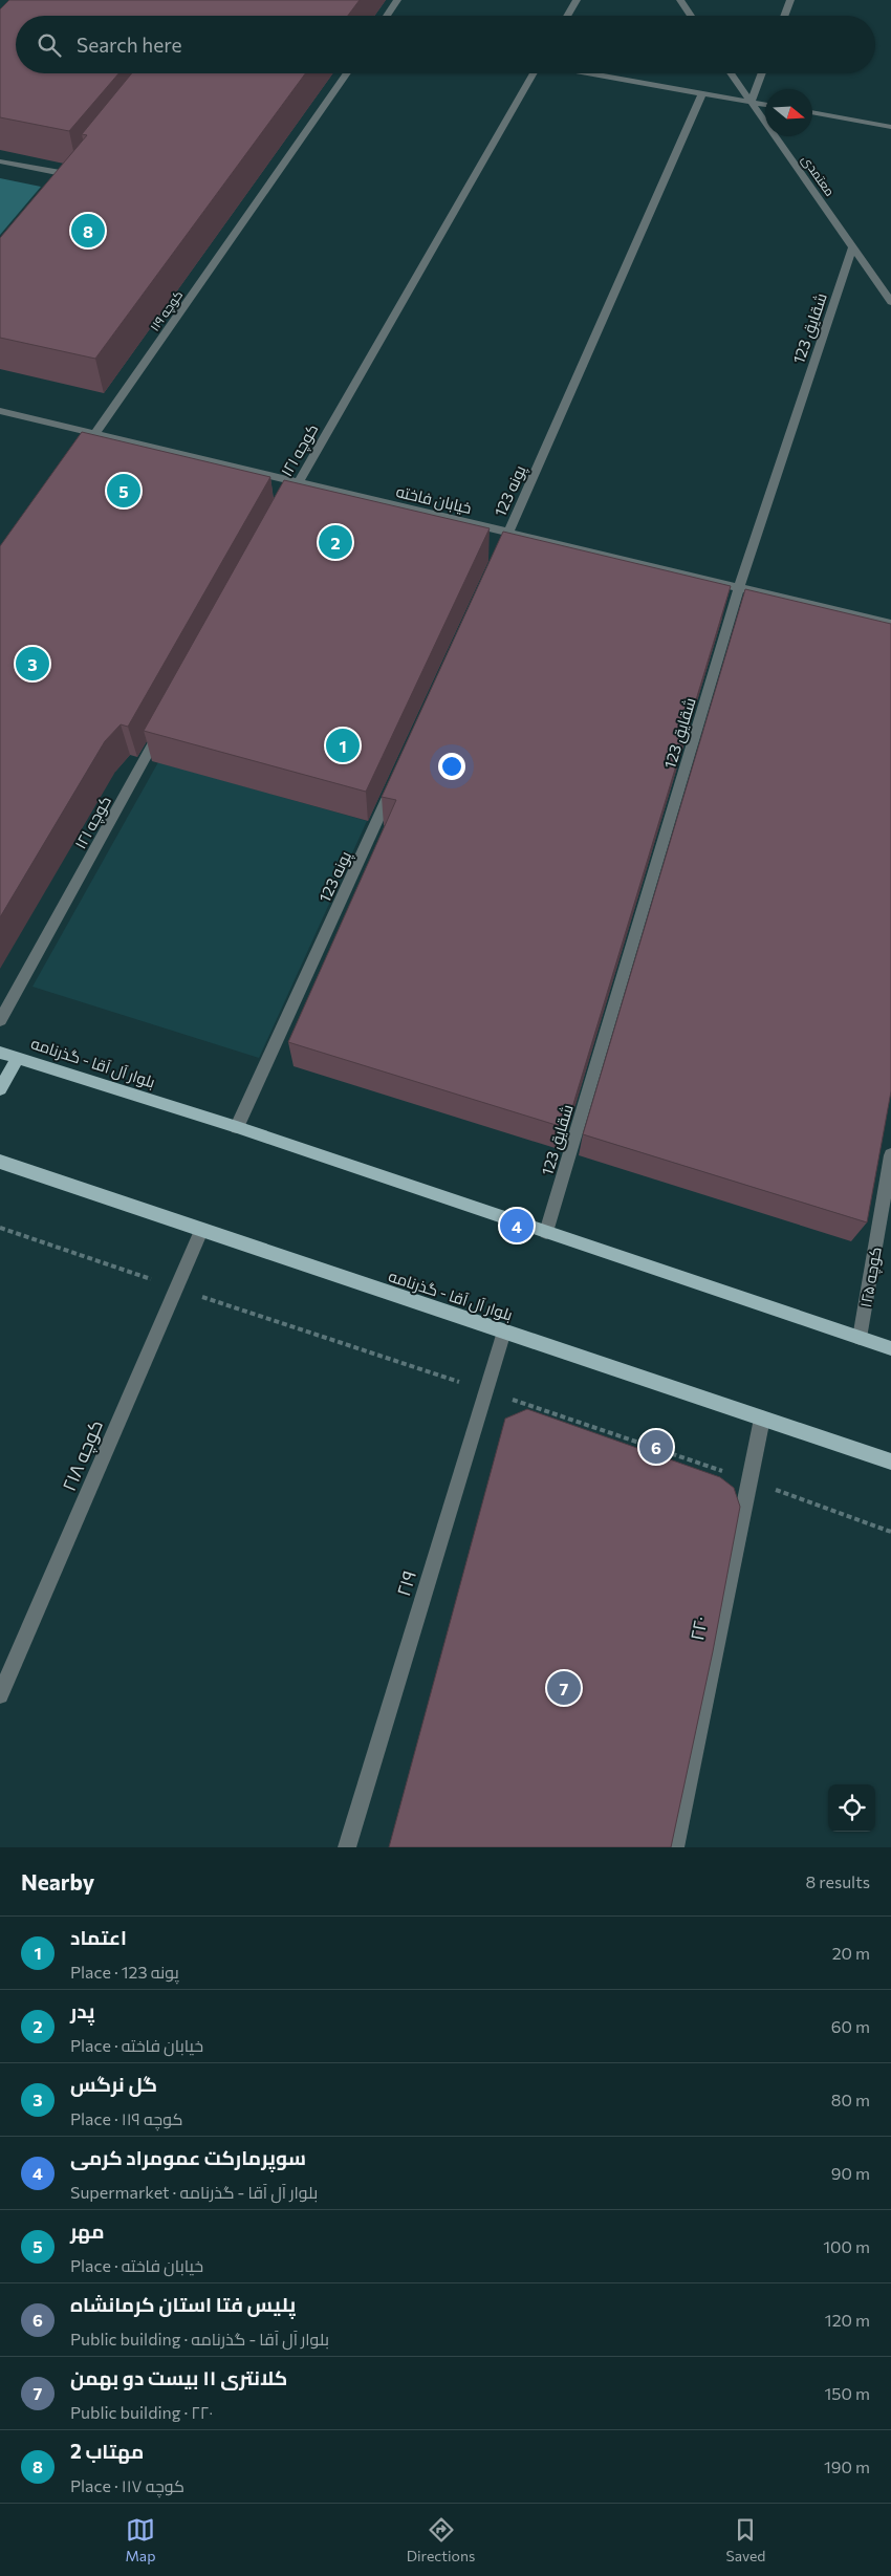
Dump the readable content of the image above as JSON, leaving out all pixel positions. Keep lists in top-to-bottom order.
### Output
{
  "streets": {
    "main road": ["بلوار آل آقا - گذرنامه"],
    "street": [
      "معتمدی",
      "کوچه ۱۱۹",
      "123 شقایق",
      "کوچه ۱۲۱",
      "123 پونه",
      "خیابان فاخته",
      "کوچه ۱۲۵",
      "کوچه ۲۱۸",
      "۲۱۹",
      "۲۲۰"
    ]
  },
  "crossings": [
    ["معتمدی", "123 شقایق"],
    ["کوچه ۱۱۹", "خیابان فاخته"],
    ["123 شقایق", "خیابان فاخته"],
    ["123 شقایق", "بلوار آل آقا - گذرنامه"],
    ["کوچه ۱۲۱", "خیابان فاخته"],
    ["123 پونه", "خیابان فاخته"],
    ["123 پونه", "بلوار آل آقا - گذرنامه"],
    ["بلوار آل آقا - گذرنامه", "کوچه ۱۲۵"],
    ["بلوار آل آقا - گذرنامه", "کوچه ۲۱۸"],
    ["بلوار آل آقا - گذرنامه", "۲۱۹"],
    ["بلوار آل آقا - گذرنامه", "۲۲۰"]
  ],
  "north": "right",
  "page": {
    "search": "Search here",
    "pins": [
      "8",
      "5",
      "2",
      "3",
      "1",
      "4",
      "6",
      "7"
    ],
    "heading": ["Nearby", "8 results"],
    "list": [
      {
        "mark": "1",
        "name": "اعتماد",
        "note": "Place · 123 پونه",
        "value": "20 m"
      },
      {
        "mark": "2",
        "name": "پدر",
        "note": "Place · خیابان فاخته",
        "value": "60 m"
      },
      {
        "mark": "3",
        "name": "گل نرگس",
        "note": "Place · کوچه ۱۱۹",
        "value": "80 m"
      },
      {
        "mark": "4",
        "name": "سوپرمارکت عمومراد کرمی",
        "note": "Supermarket · بلوار آل آقا - گذرنامه",
        "value": "90 m"
      },
      {
        "mark": "5",
        "name": "مهر",
        "note": "Place · خیابان فاخته",
        "value": "100 m"
      },
      {
        "mark": "6",
        "name": "پلیس فتا استان کرمانشاه",
        "note": "Public building · بلوار آل آقا - گذرنامه",
        "value": "120 m"
      },
      {
        "mark": "7",
        "name": "کلانتری ۱۱ بیست دو بهمن",
        "note": "Public building · ۲۲۰",
        "value": "150 m"
      },
      {
        "mark": "8",
        "name": "مهتاب 2",
        "note": "Place · کوچه ۱۱۷",
        "value": "190 m"
      }
    ],
    "nav": ["Map", "Directions", "Saved"]
  }
}
